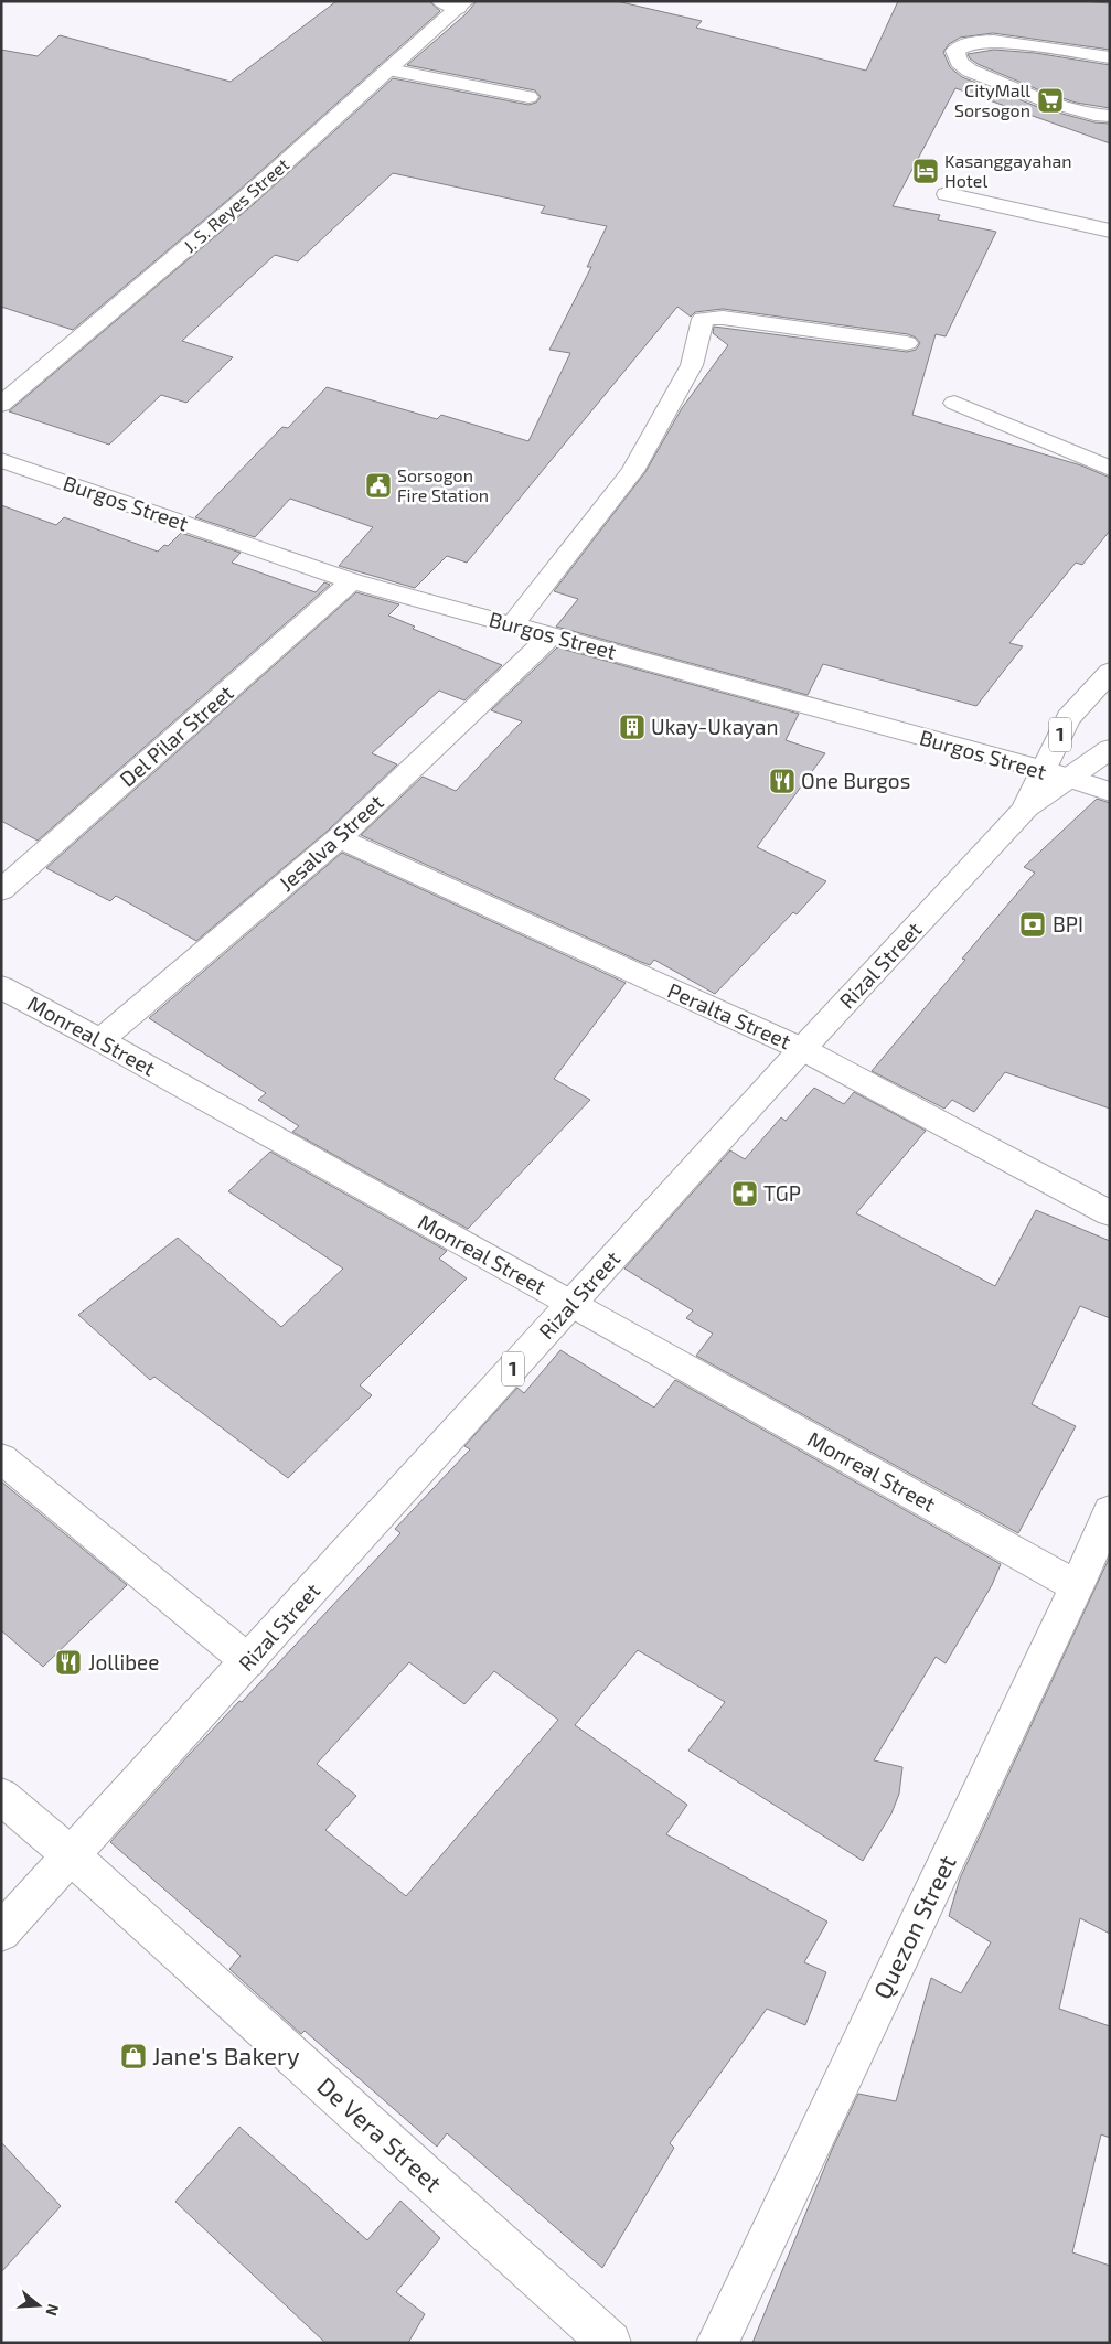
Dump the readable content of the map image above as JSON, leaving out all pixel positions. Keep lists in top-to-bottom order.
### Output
{
  "streets": {
    "street": [
      "J. S. Reyes Street",
      "Burgos Street",
      "1",
      "Del Pilar Street",
      "Jesalva Street",
      "Rizal Street",
      "Peralta Street",
      "Monreal Street",
      "Quezon Street",
      "De Vera Street"
    ]
  },
  "crossings": [
    ["Burgos Street", "Del Pilar Street"],
    ["Burgos Street", "Jesalva Street"],
    ["Burgos Street", "Rizal Street"],
    ["Jesalva Street", "Peralta Street"],
    ["Jesalva Street", "Monreal Street"],
    ["Rizal Street", "Peralta Street"],
    ["Rizal Street", "Monreal Street"],
    ["Rizal Street", "De Vera Street"],
    ["Monreal Street", "Quezon Street"]
  ],
  "places": {
    "supermarket": ["CityMall Sorsogon"],
    "hotel": ["Kasanggayahan Hotel"],
    "public building": ["Sorsogon Fire Station"],
    "building": ["Ukay-Ukayan"],
    "restaurant": ["One Burgos", "Jollibee"],
    "bank": ["BPI"],
    "pharmacy": ["TGP"],
    "shop": ["Jane's Bakery"]
  },
  "north": "right"
}
